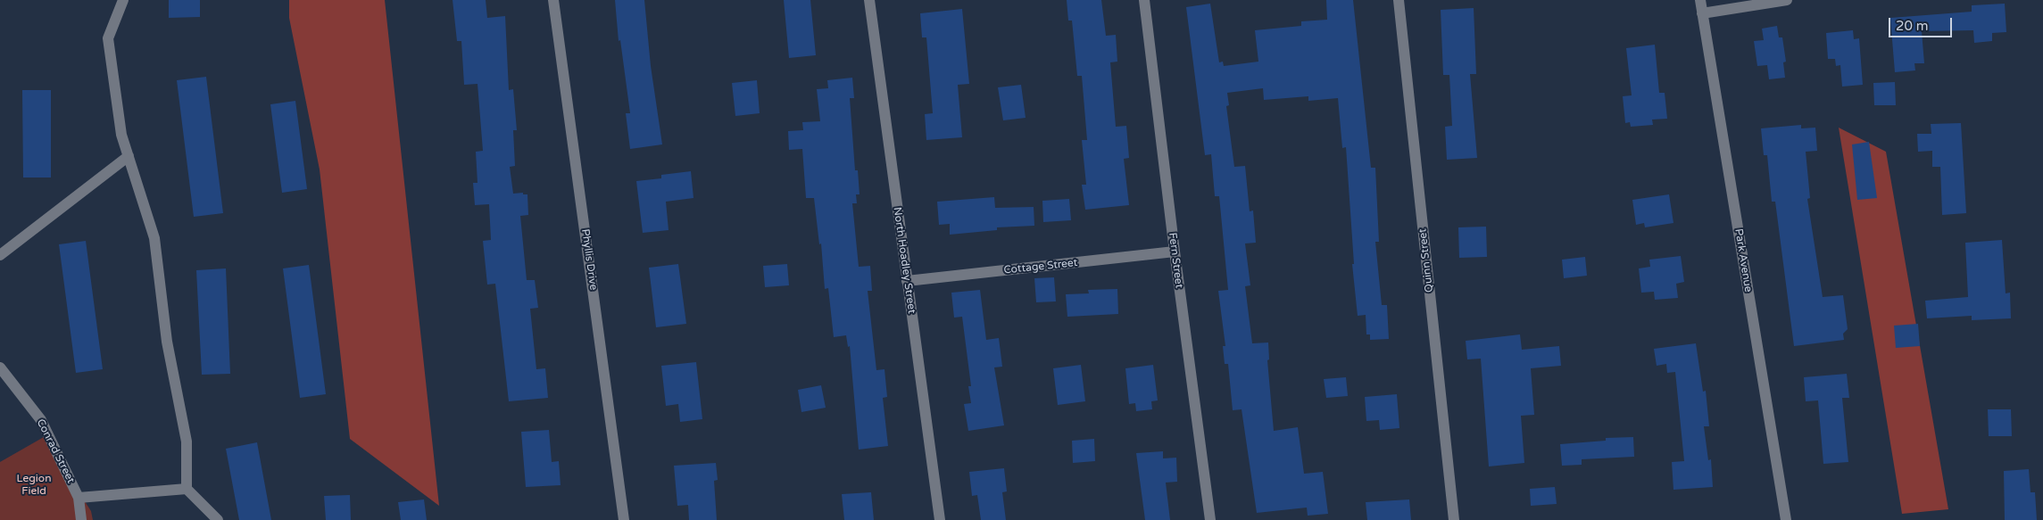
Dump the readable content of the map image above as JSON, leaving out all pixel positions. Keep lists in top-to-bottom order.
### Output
{
  "streets": {
    "street": [
      "Phyllis Drive",
      "North Hoadley Street",
      "Fern Street",
      "Quinn Street",
      "Park Avenue",
      "Cottage Street",
      "Conrad Street"
    ]
  },
  "crossings": [
    ["North Hoadley Street", "Cottage Street"],
    ["Fern Street", "Cottage Street"]
  ],
  "parks": ["Legion Field"],
  "scale_bar": "20 m"
}
